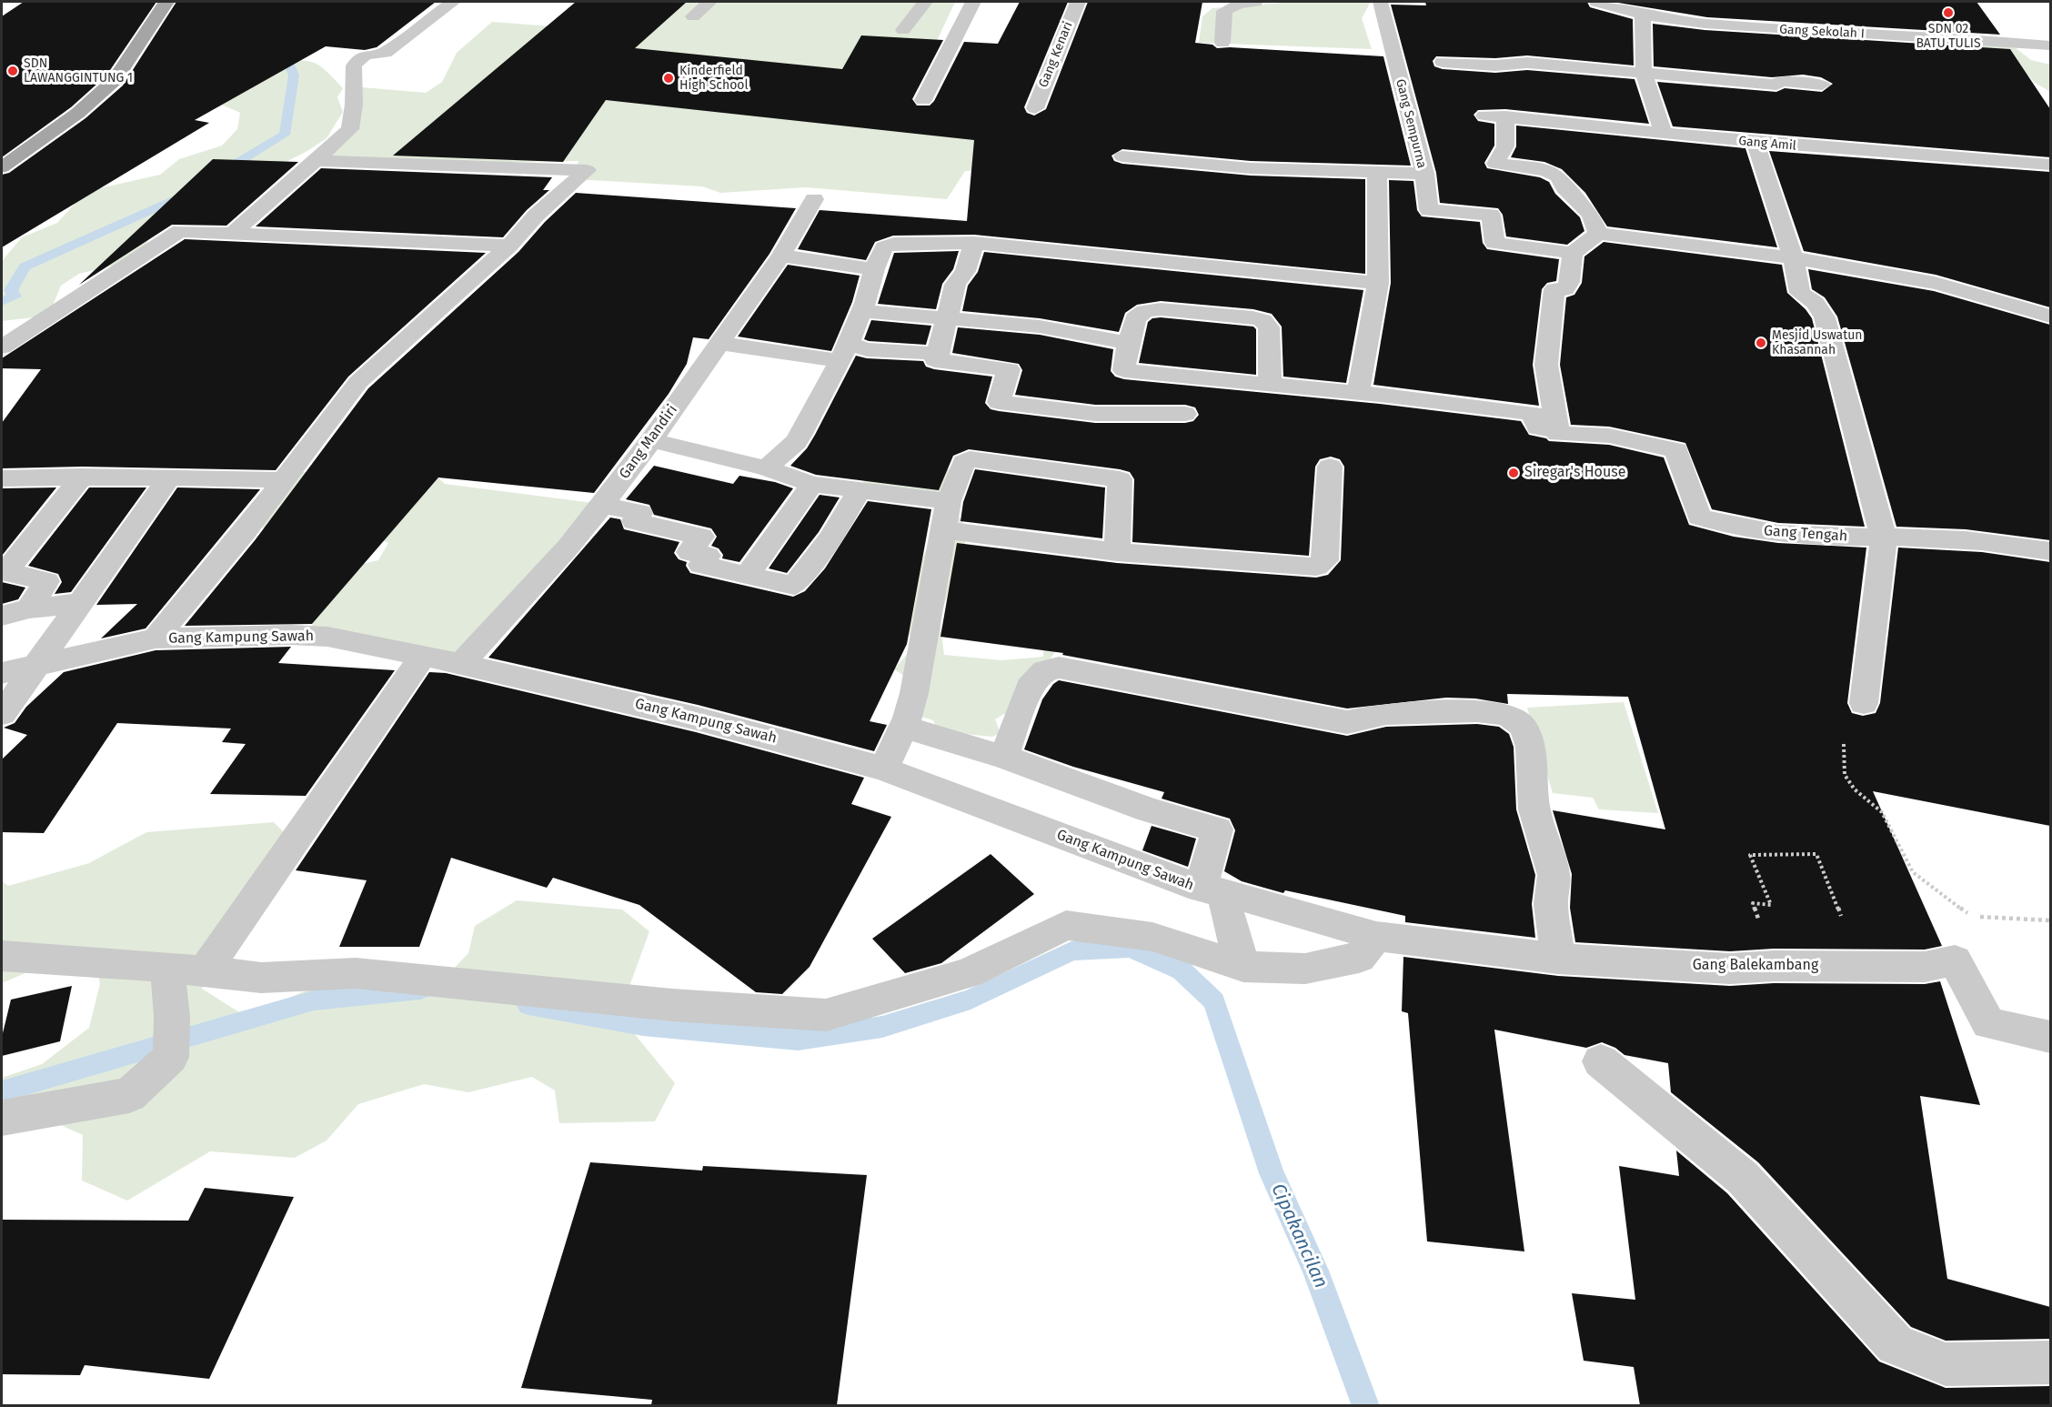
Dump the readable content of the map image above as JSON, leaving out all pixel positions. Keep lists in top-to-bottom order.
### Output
{
  "streets": {
    "street": [
      "Gang Sekolah I",
      "Gang Kenari",
      "Gang Sempurna",
      "Gang Amil",
      "Gang Mandiri",
      "Gang Tengah",
      "Gang Kampung Sawah",
      "Gang Balekambang"
    ]
  },
  "crossings": [
    ["Gang Mandiri", "Gang Kampung Sawah"],
    ["Gang Kampung Sawah", "Gang Balekambang"]
  ],
  "water": ["Cipakancilan"],
  "places": [
    "SDN 02 BATU TULIS",
    "SDN LAWANGGINTUNG 1",
    "Kinderfield High School",
    "Mesjid Uswatun Khasannah",
    "Siregar's House"
  ]
}
